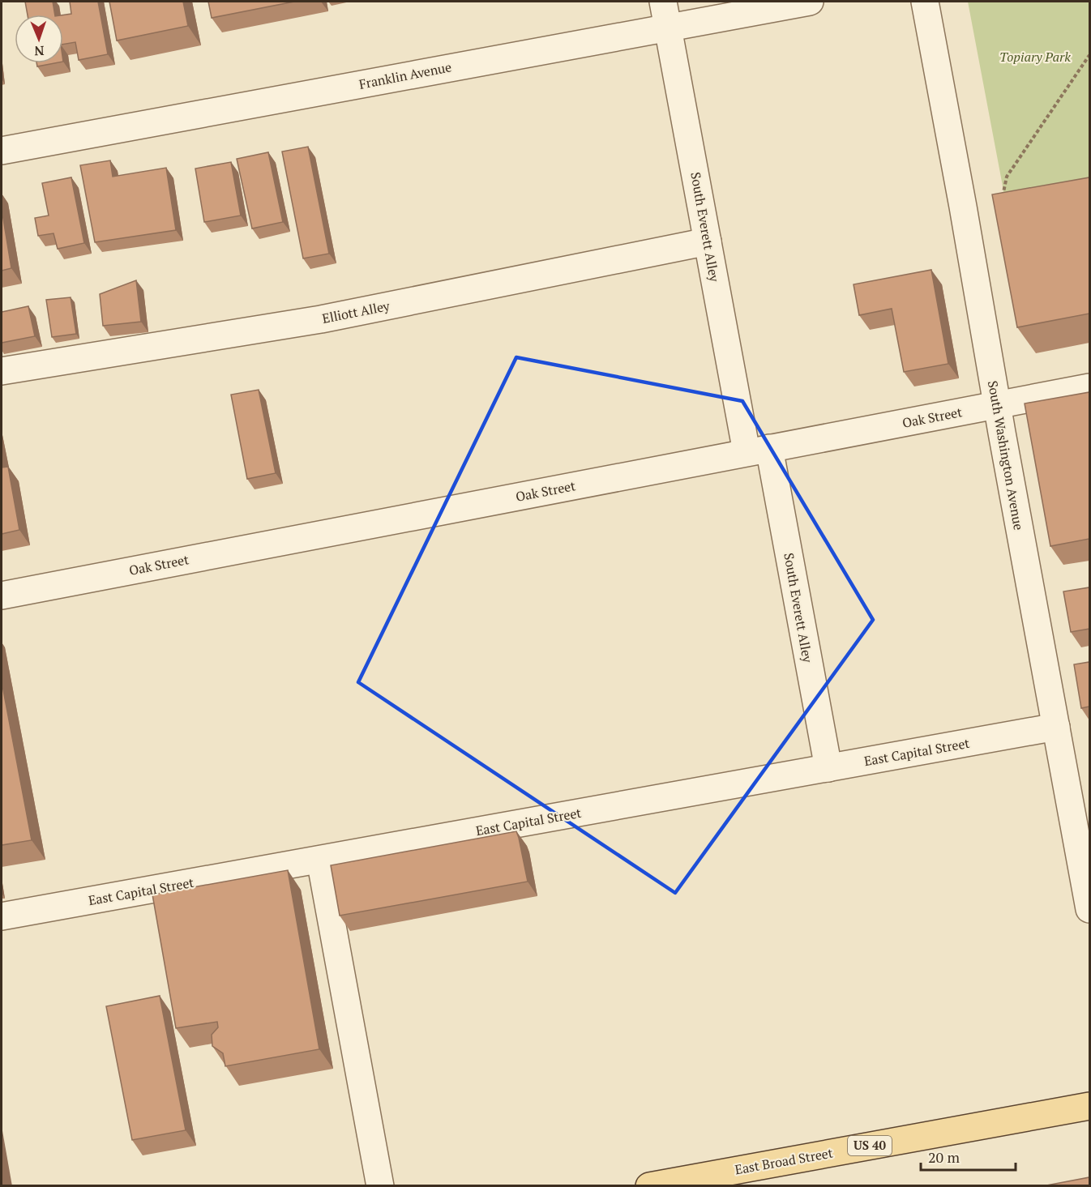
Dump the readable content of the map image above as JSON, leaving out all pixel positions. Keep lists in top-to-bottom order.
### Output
{
  "streets": {
    "main road": ["US 40", "East Broad Street"],
    "street": [
      "Franklin Avenue",
      "South Everett Alley",
      "Elliott Alley",
      "Oak Street",
      "South Washington Avenue",
      "East Capital Street"
    ]
  },
  "crossings": [
    ["Franklin Avenue", "South Everett Alley"],
    ["South Everett Alley", "Elliott Alley"],
    ["South Everett Alley", "Oak Street"],
    ["South Everett Alley", "East Capital Street"],
    ["Oak Street", "South Washington Avenue"],
    ["South Washington Avenue", "East Capital Street"]
  ],
  "parks": ["Topiary Park"],
  "scale_bar": "20 m",
  "north": "bottom"
}
